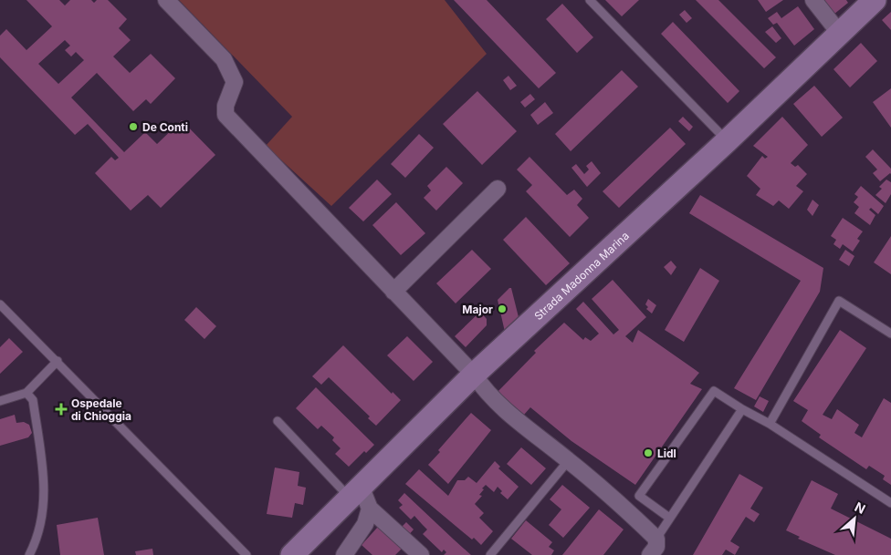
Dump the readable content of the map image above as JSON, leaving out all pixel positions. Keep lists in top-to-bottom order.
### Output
{
  "streets": {
    "street": ["Strada Madonna Marina"]
  },
  "places": {
    "other": ["De Conti", "Major", "Lidl"],
    "health": ["Ospedale di Chioggia"]
  },
  "north": "top right"
}
